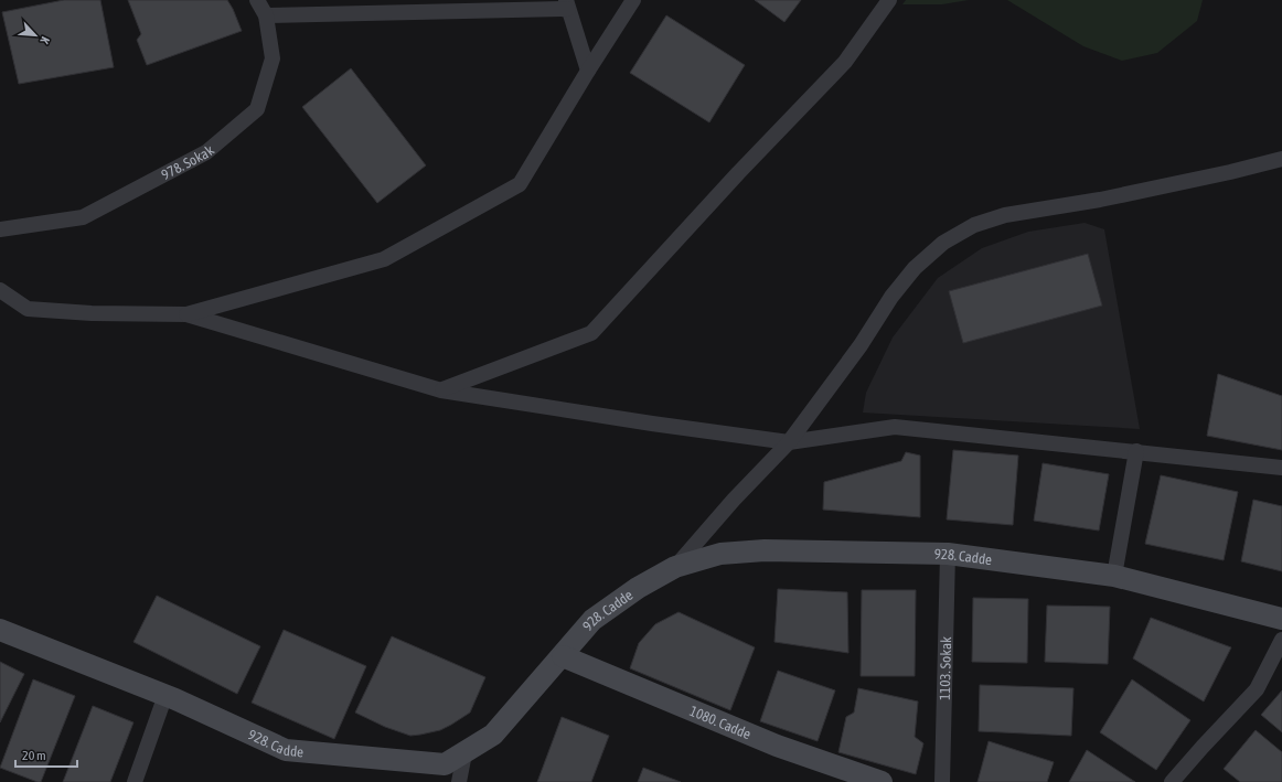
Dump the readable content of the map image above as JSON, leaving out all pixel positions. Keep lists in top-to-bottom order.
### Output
{
  "streets": {
    "street": [
      "978. Sokak",
      "928. Cadde",
      "1103. Sokak",
      "1080. Cadde"
    ]
  },
  "crossings": [
    ["928. Cadde", "1103. Sokak"],
    ["928. Cadde", "1080. Cadde"]
  ],
  "scale_bar": "20 m",
  "north": "bottom right"
}
